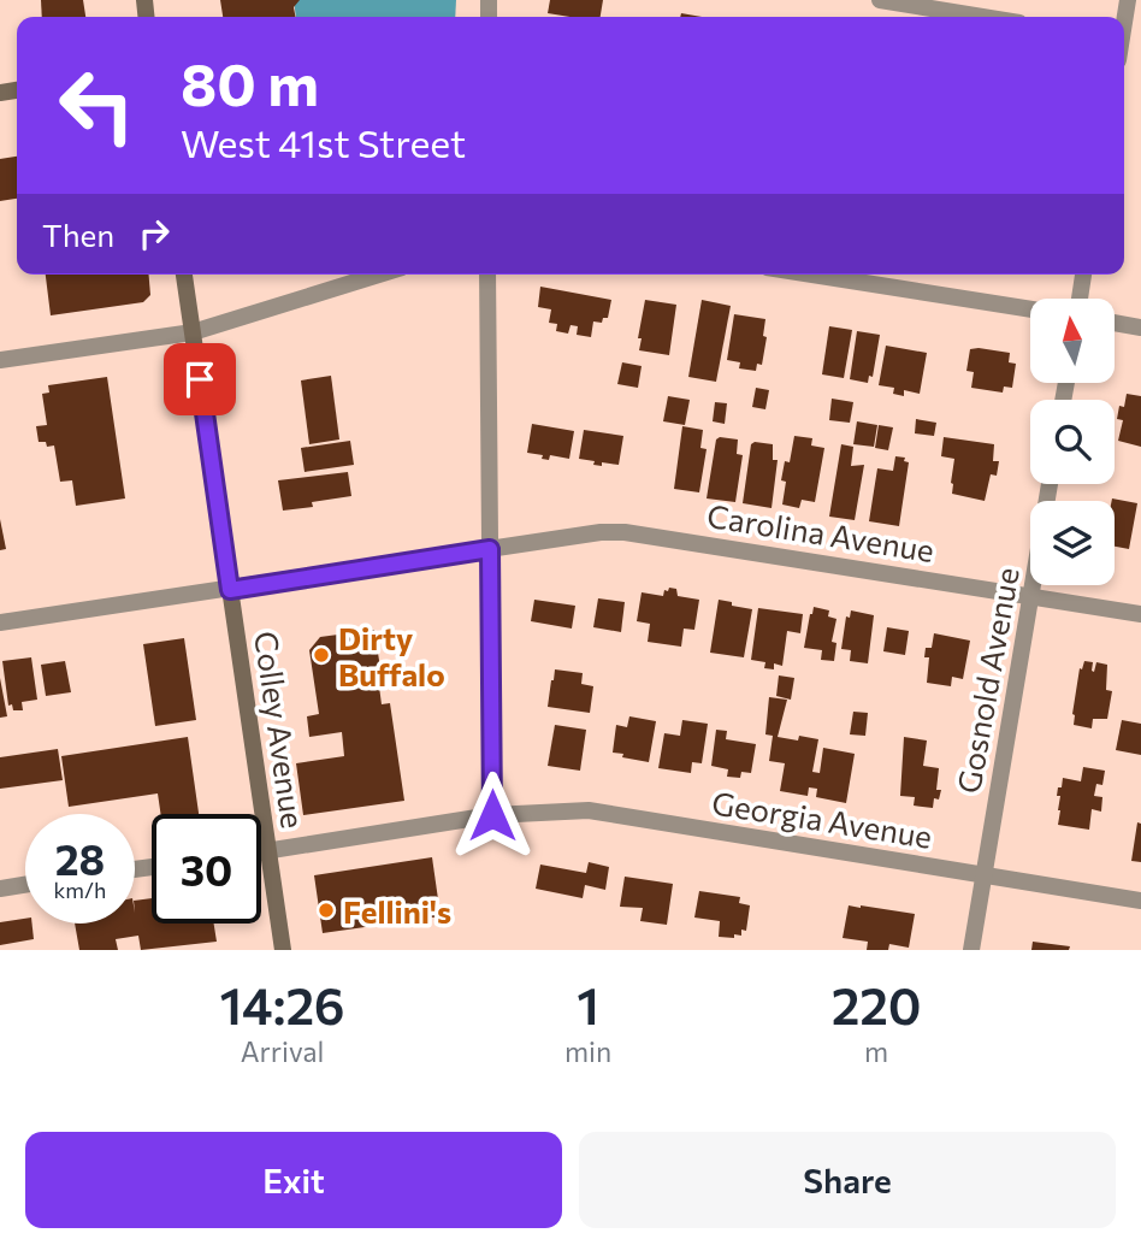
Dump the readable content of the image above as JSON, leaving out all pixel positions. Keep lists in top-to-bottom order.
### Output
{
  "streets": {
    "main road": ["Colley Avenue"],
    "street": ["Carolina Avenue", "Gosnold Avenue", "Georgia Avenue"]
  },
  "crossings": [
    ["Carolina Avenue", "Gosnold Avenue"],
    ["Carolina Avenue", "Colley Avenue"],
    ["Gosnold Avenue", "Georgia Avenue"],
    ["Colley Avenue", "Georgia Avenue"]
  ],
  "places": ["Dirty Buffalo", "Fellini's"],
  "north": "top",
  "page": {
    "turn": ["80 m", "West 41st Street"],
    "then": "Then",
    "speed": "28 km/h",
    "limit": "30",
    "eta": [
      "14:26",
      "Arrival",
      "1",
      "min",
      "220",
      "m"
    ],
    "buttons": ["Exit", "Share"]
  }
}
